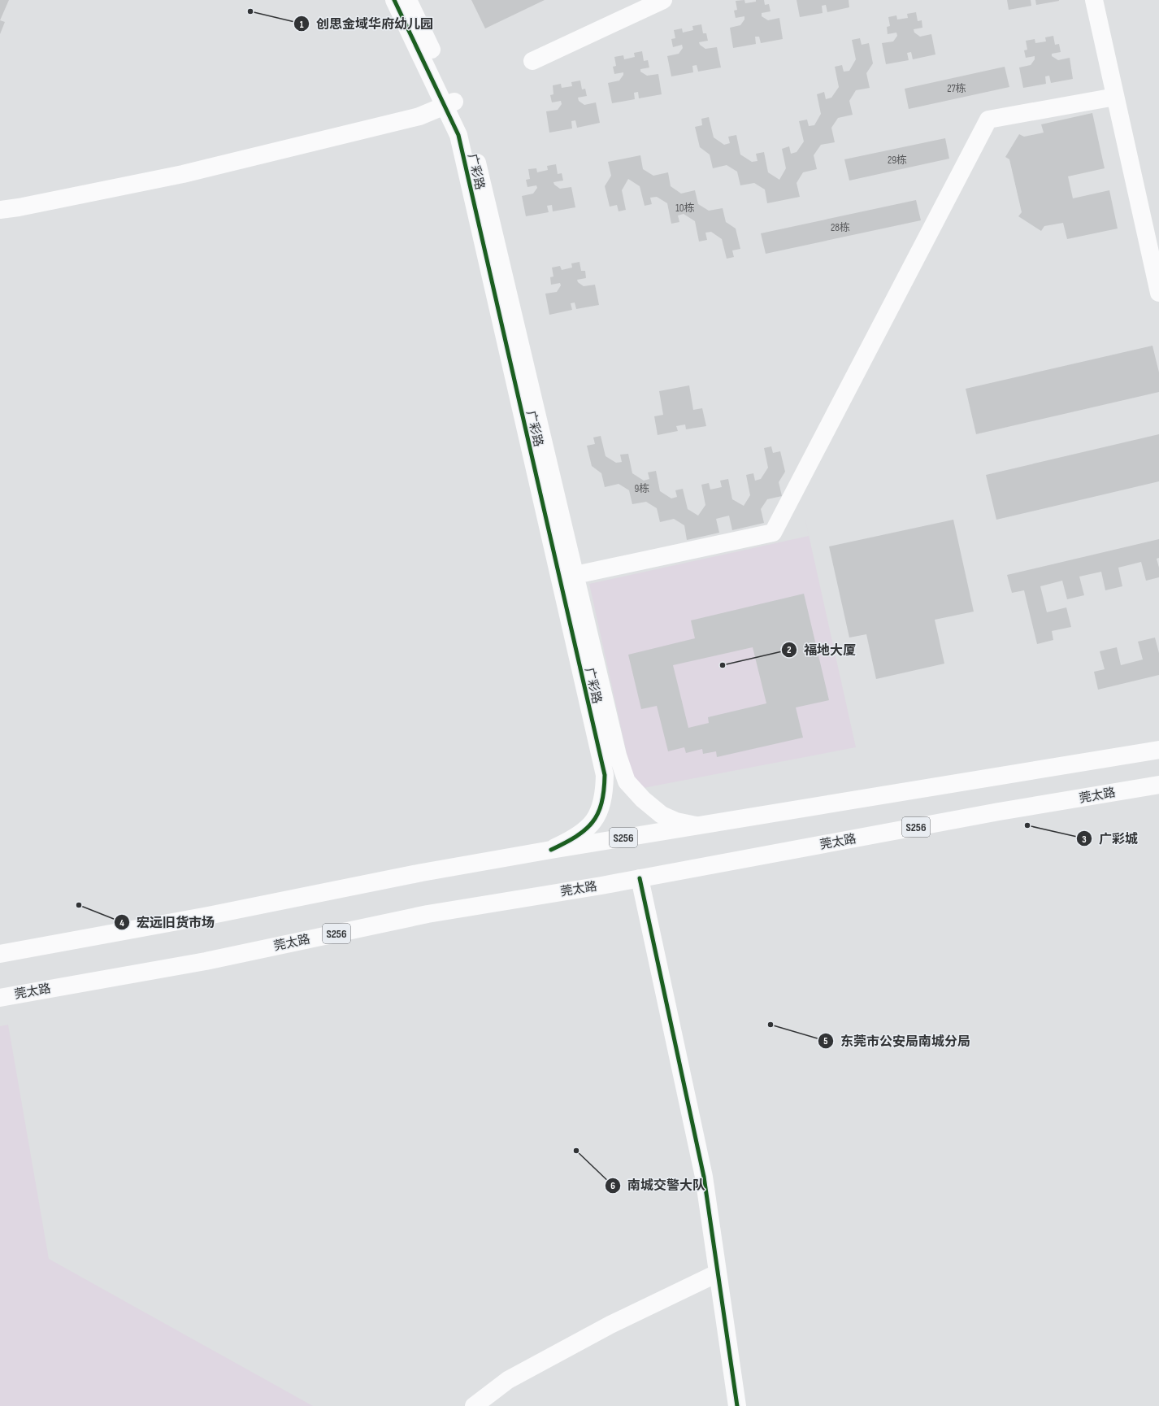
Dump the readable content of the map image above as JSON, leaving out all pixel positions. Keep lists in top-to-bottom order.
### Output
{
  "streets": {
    "main road": ["广彩路", "莞太路", "S256"]
  },
  "crossings": [
    ["广彩路", "S256"]
  ],
  "places": [
    "创思金域华府幼儿园",
    "福地大厦",
    "广彩城",
    "宏远旧货市场",
    "东莞市公安局南城分局",
    "南城交警大队"
  ],
  "house_numbers": [
    "27栋",
    "29栋",
    "10栋",
    "28栋",
    "9栋"
  ]
}
